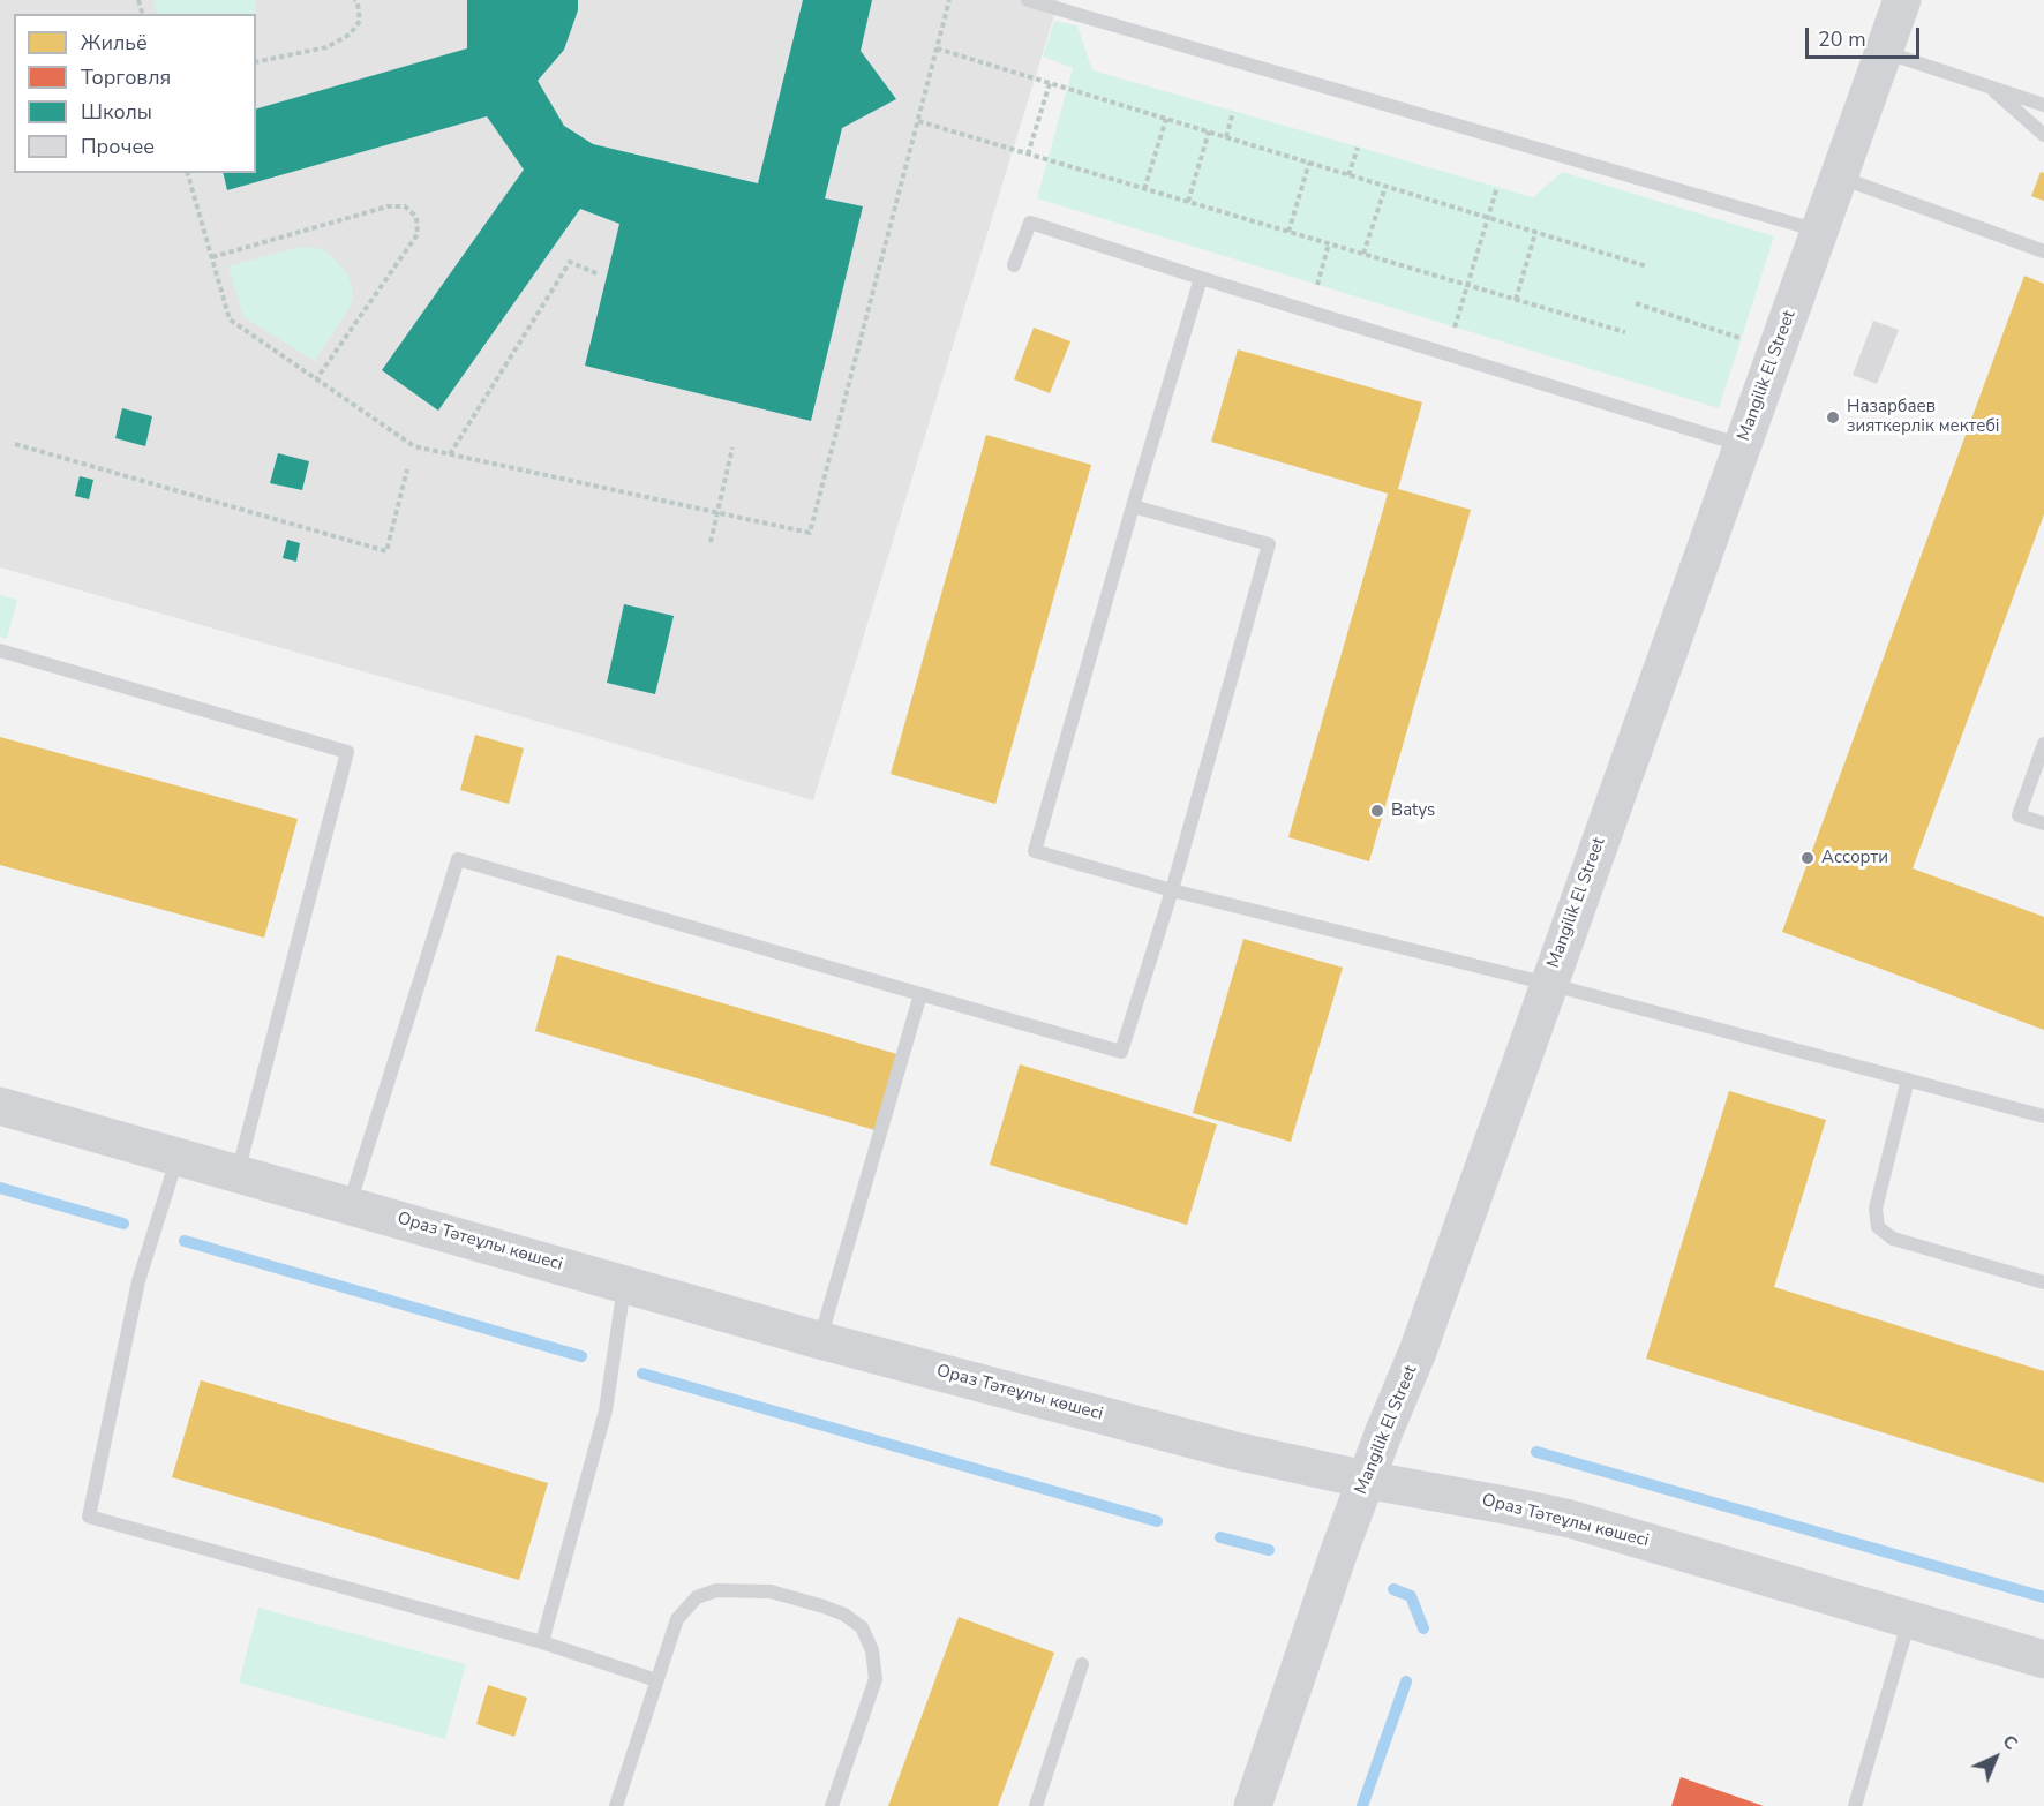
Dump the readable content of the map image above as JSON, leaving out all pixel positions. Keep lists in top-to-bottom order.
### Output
{
  "streets": {
    "street": ["Mangilik El Street", "Ораз Тәтеұлы көшесі"]
  },
  "crossings": [
    ["Mangilik El Street", "Ораз Тәтеұлы көшесі"]
  ],
  "places": ["Назарбаев зияткерлік мектебі", "Batys", "Ассорти"],
  "legend": [
    "Жильё",
    "Торговля",
    "Школы",
    "Прочее"
  ],
  "scale_bar": "20 m",
  "north": "top right"
}
